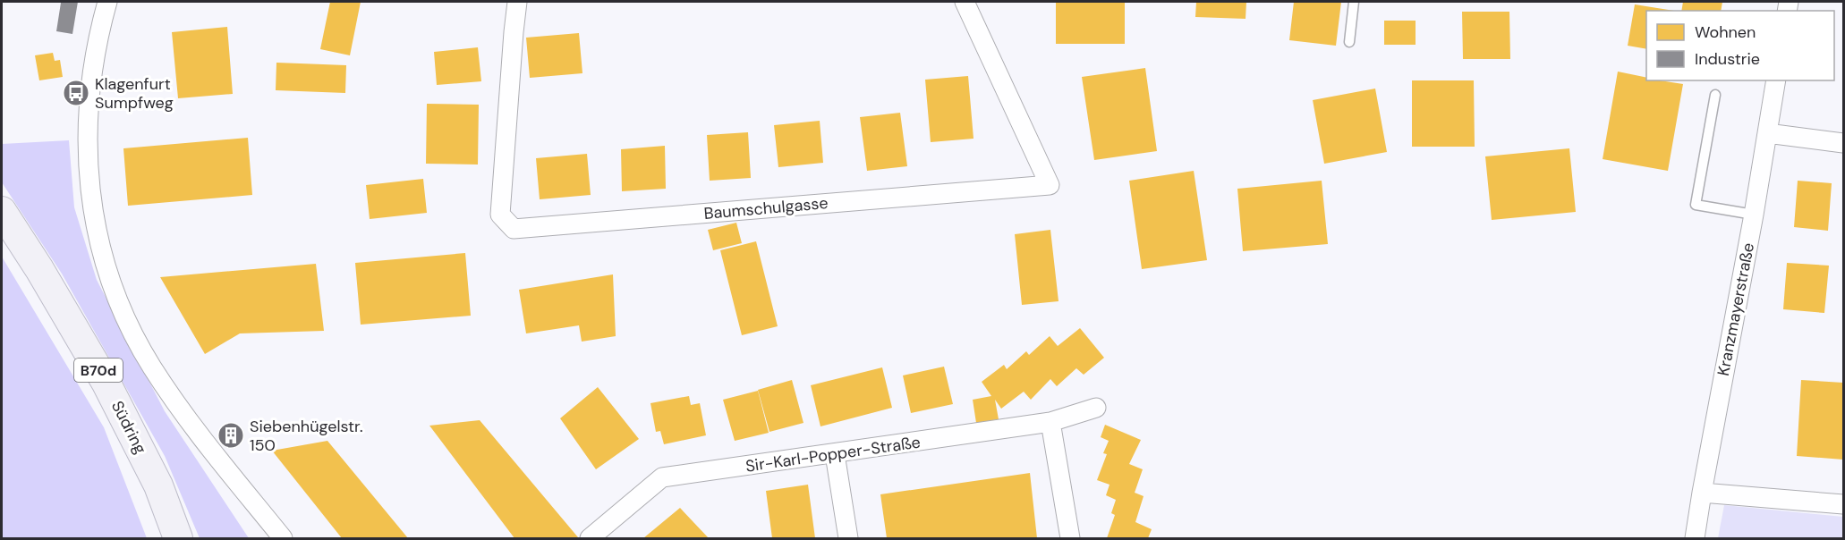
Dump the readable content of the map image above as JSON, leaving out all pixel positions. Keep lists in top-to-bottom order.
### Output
{
  "streets": {
    "main road": ["B70d", "Südring"],
    "street": ["Baumschulgasse", "Kranzmayerstraße", "Sir-Karl-Popper-Straße"]
  },
  "places": {
    "bus stop": ["Klagenfurt Sumpfweg"],
    "building": ["Siebenhügelstr. 150"]
  },
  "legend": ["Wohnen", "Industrie"]
}
